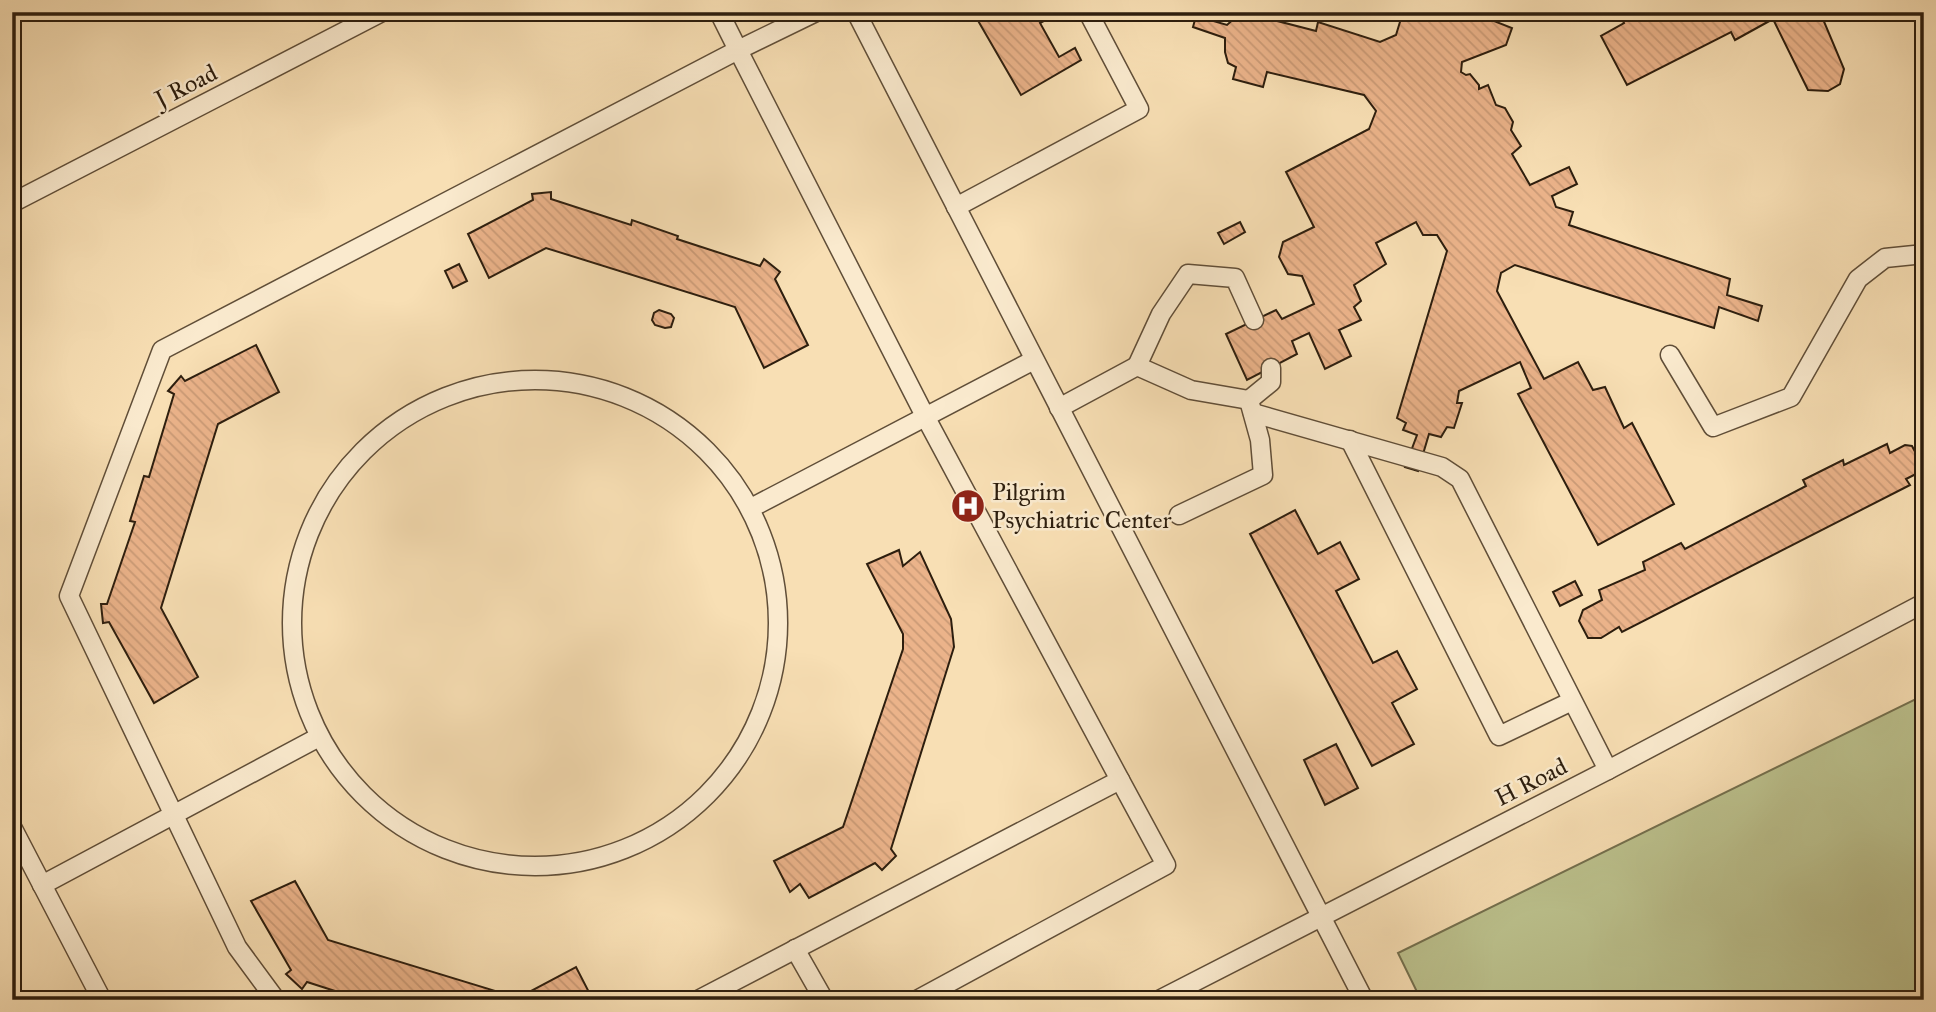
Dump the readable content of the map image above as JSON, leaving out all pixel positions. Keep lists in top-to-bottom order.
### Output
{
  "streets": {
    "lane": ["J Road", "H Road"]
  },
  "places": {
    "hospital": ["Pilgrim Psychiatric Center"]
  }
}
